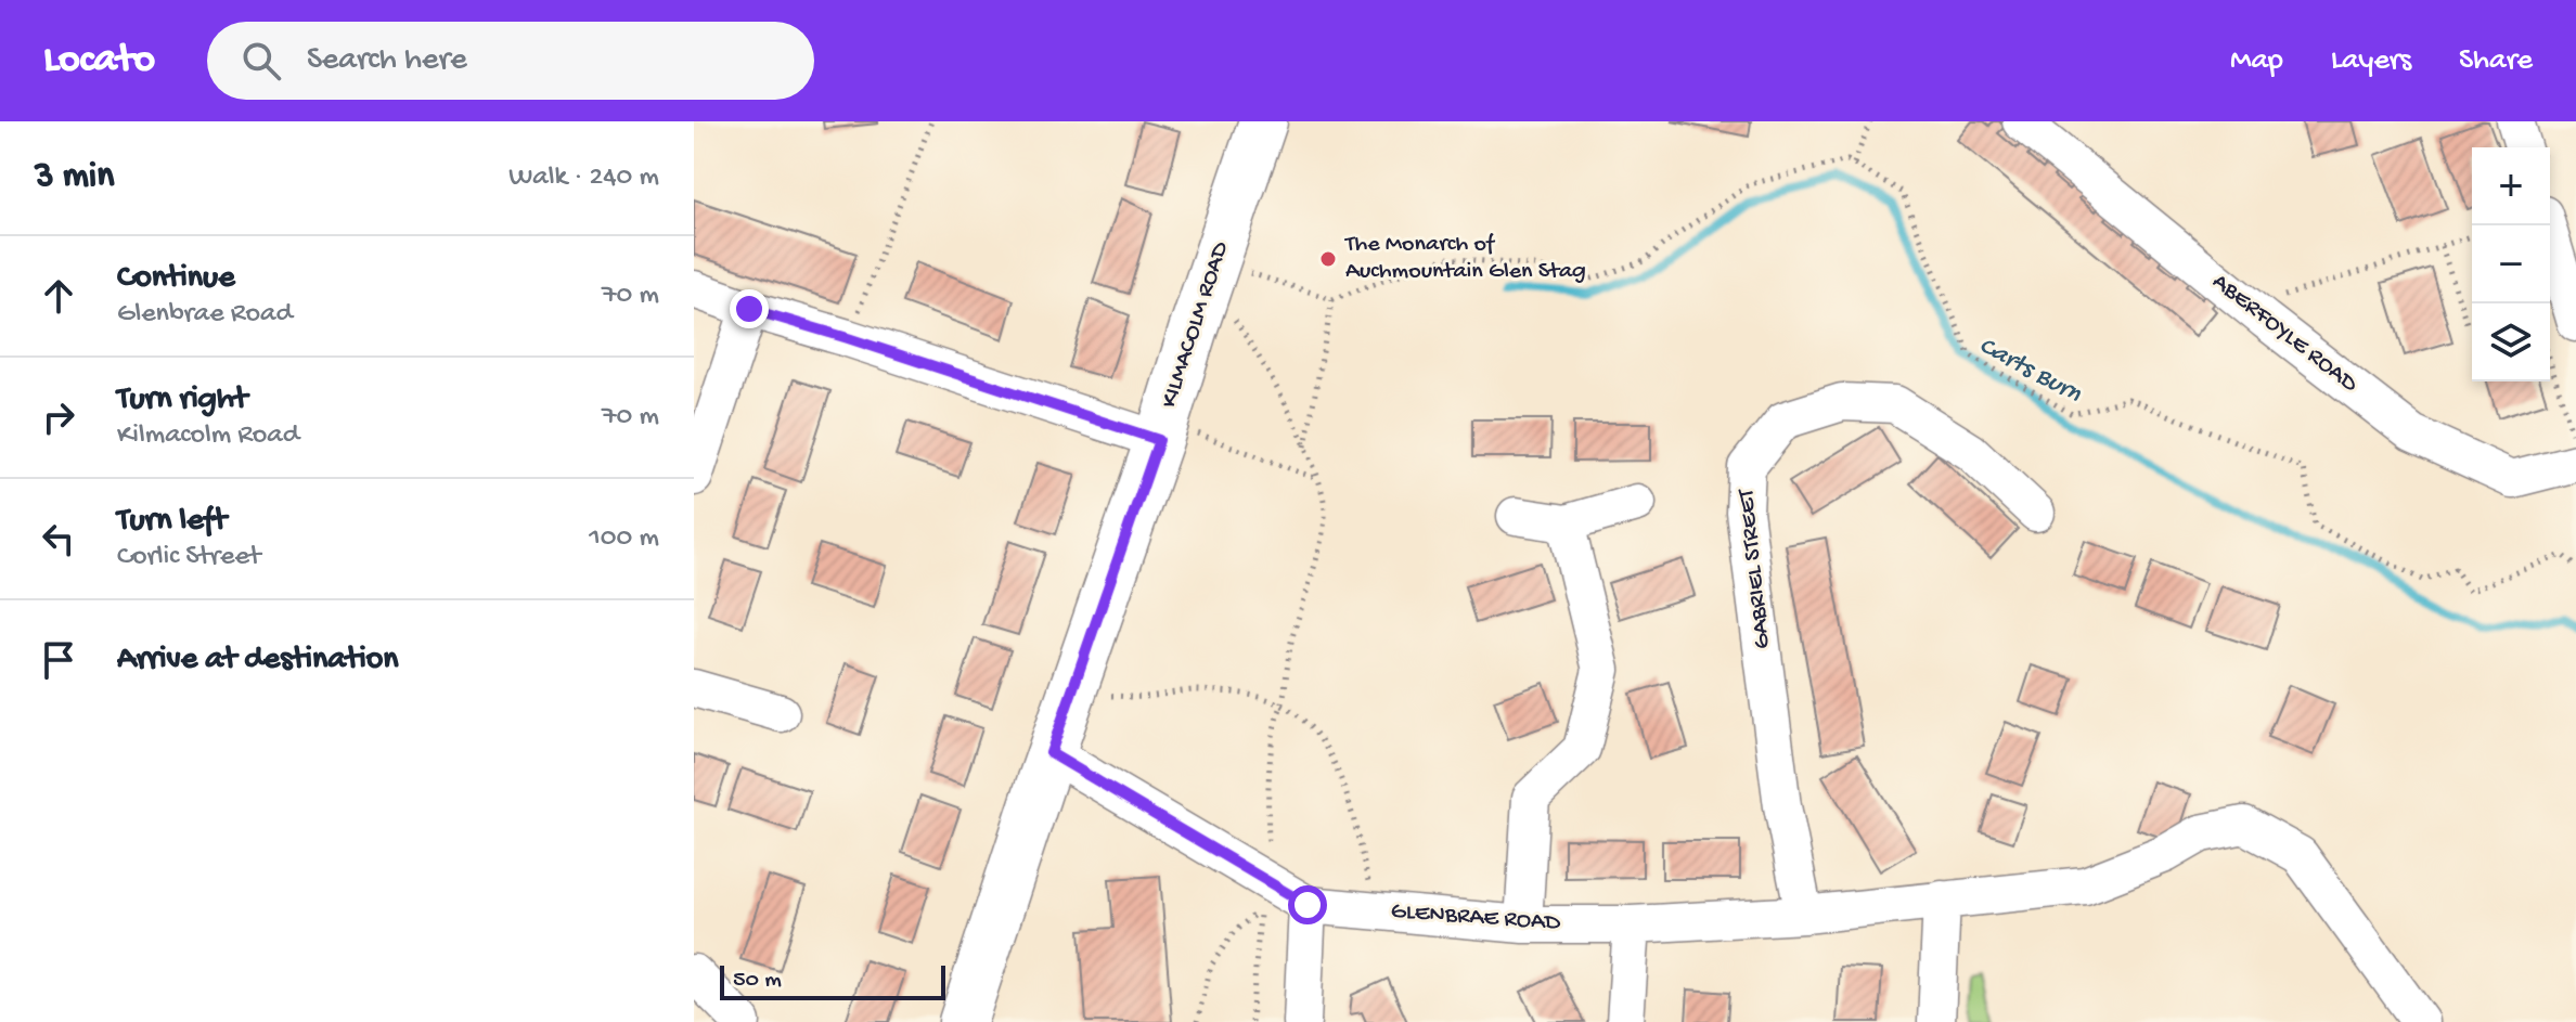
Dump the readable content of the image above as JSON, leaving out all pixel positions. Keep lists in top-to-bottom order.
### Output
{
  "streets": {
    "main road": ["KILMACOLM ROAD"],
    "street": ["ABERFOYLE ROAD", "GABRIEL STREET", "GLENBRAE ROAD"]
  },
  "crossings": [
    ["KILMACOLM ROAD", "GLENBRAE ROAD"],
    ["GABRIEL STREET", "GLENBRAE ROAD"]
  ],
  "water": ["Carts Burn"],
  "places": ["The Monarch of Auchmountain Glen Stag"],
  "scale_bar": "50 m",
  "page": {
    "header": "Locato",
    "search": "Search here",
    "nav": ["Map", "Layers", "Share"],
    "heading": ["3 min", "Walk · 240 m"],
    "map_buttons": ["+", "−"],
    "list": [
      ["Continue", "Glenbrae Road", "70 m"],
      ["Turn right", "Kilmacolm Road", "70 m"],
      ["Turn left", "Corlic Street", "100 m"],
      "Arrive at destination"
    ],
    "scale": "50 m"
  }
}
